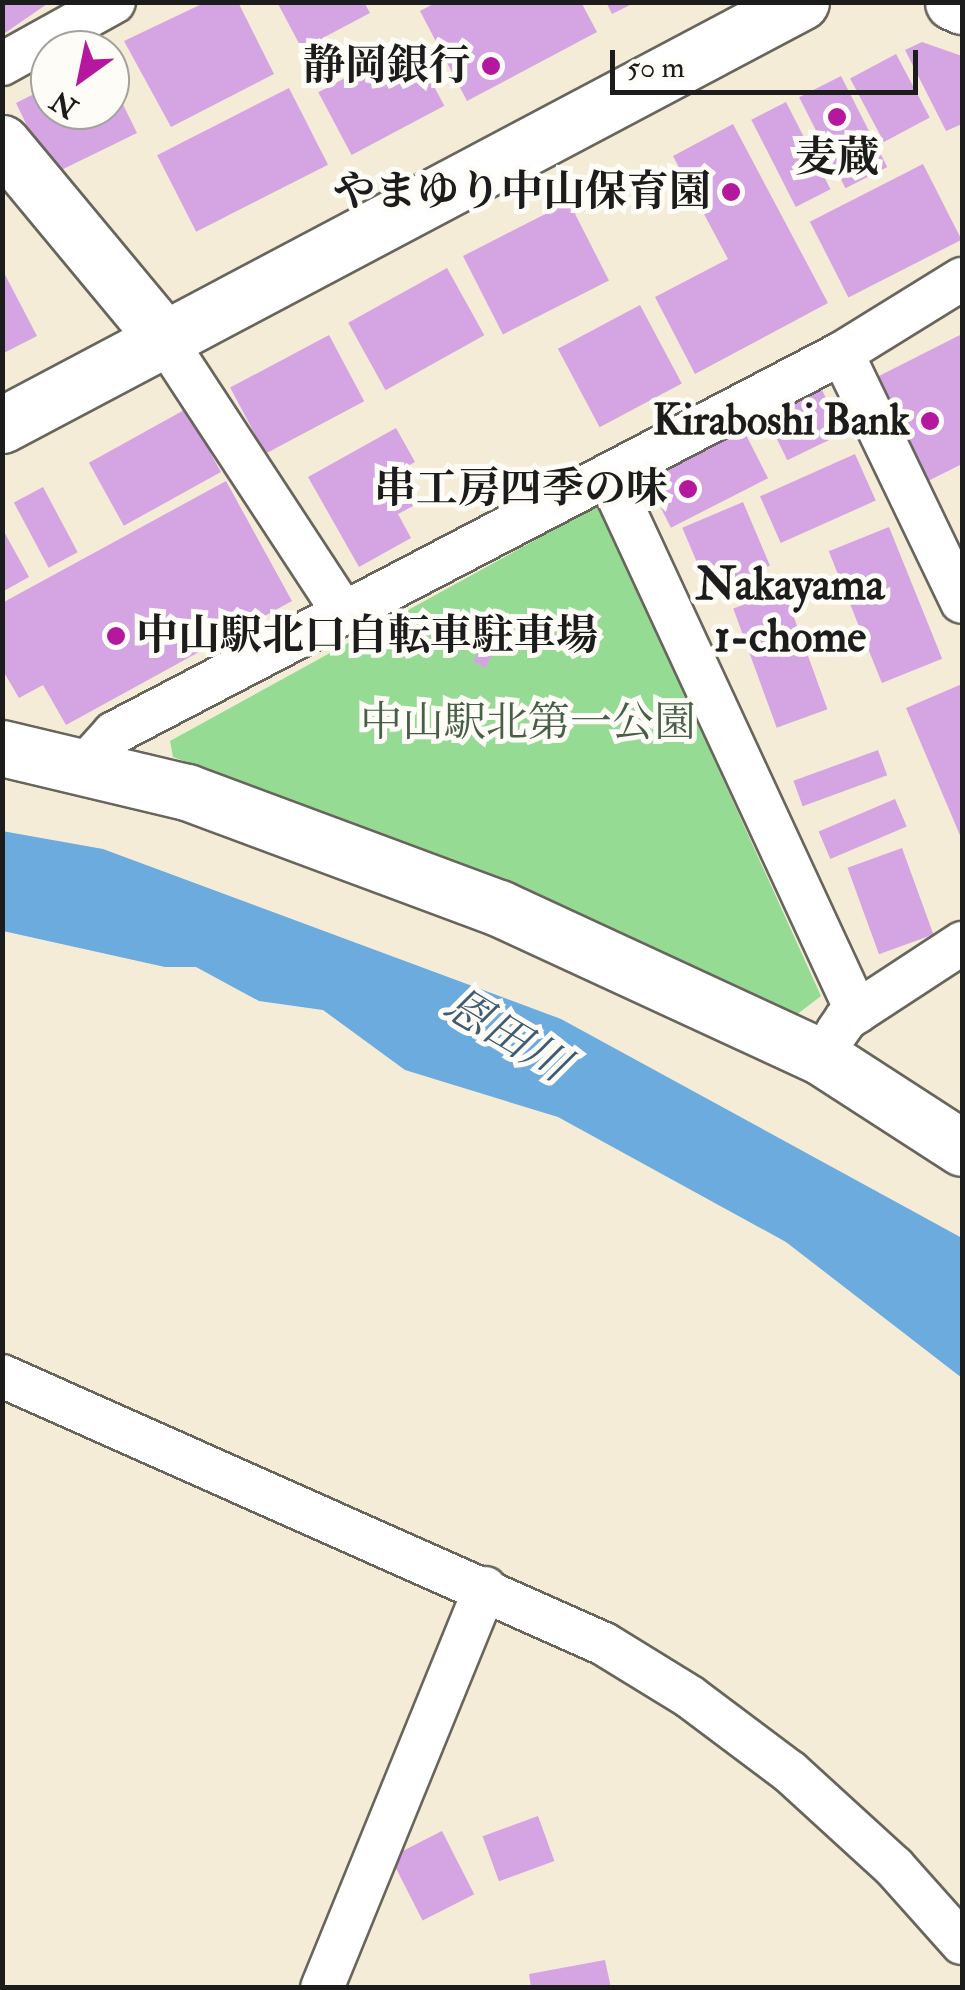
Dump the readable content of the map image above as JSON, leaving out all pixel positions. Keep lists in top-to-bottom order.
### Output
{
  "districts": ["Nakayama 1-chome"],
  "water": ["恩田川"],
  "parks": ["中山駅北第一公園"],
  "places": [
    "静岡銀行",
    "麦蔵",
    "やまゆり中山保育園",
    "Kiraboshi Bank",
    "串工房四季の味",
    "中山駅北口自転車駐車場"
  ],
  "scale_bar": "50 m",
  "north": "bottom left"
}
